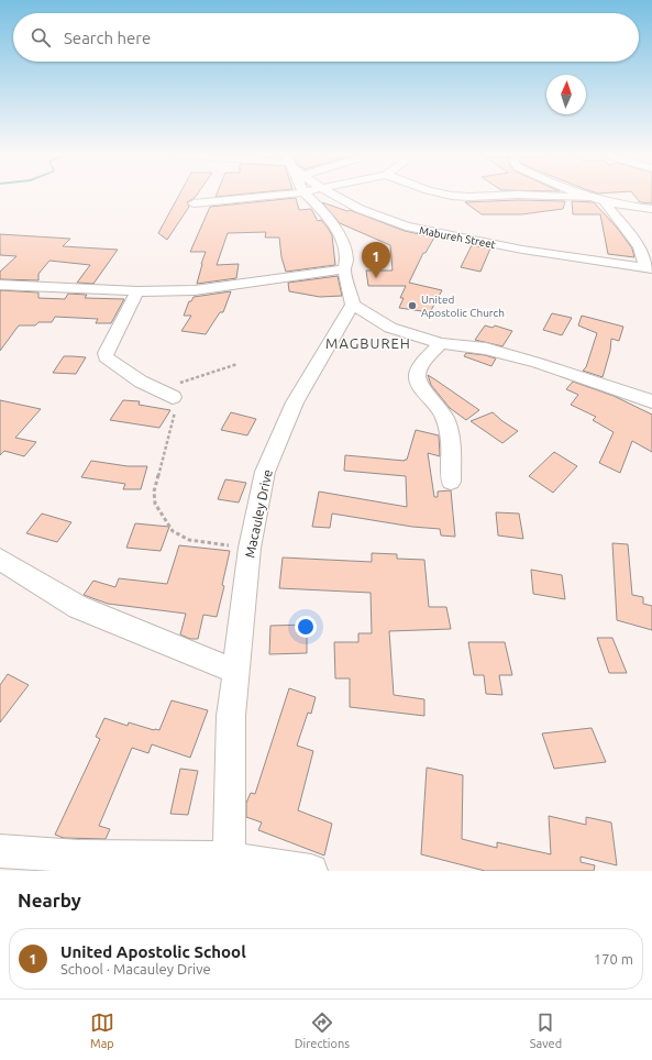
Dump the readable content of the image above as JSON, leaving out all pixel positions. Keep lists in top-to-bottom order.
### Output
{
  "streets": {
    "street": ["Mabureh Street", "Macauley Drive"]
  },
  "districts": ["MAGBUREH"],
  "places": ["United Apostolic Church"],
  "north": "top",
  "page": {
    "search": "Search here",
    "pins": "1",
    "heading": "Nearby",
    "list": [
      {
        "mark": "1",
        "name": "United Apostolic School",
        "note": "School · Macauley Drive",
        "value": "170 m"
      }
    ],
    "nav": ["Map", "Directions", "Saved"]
  }
}
